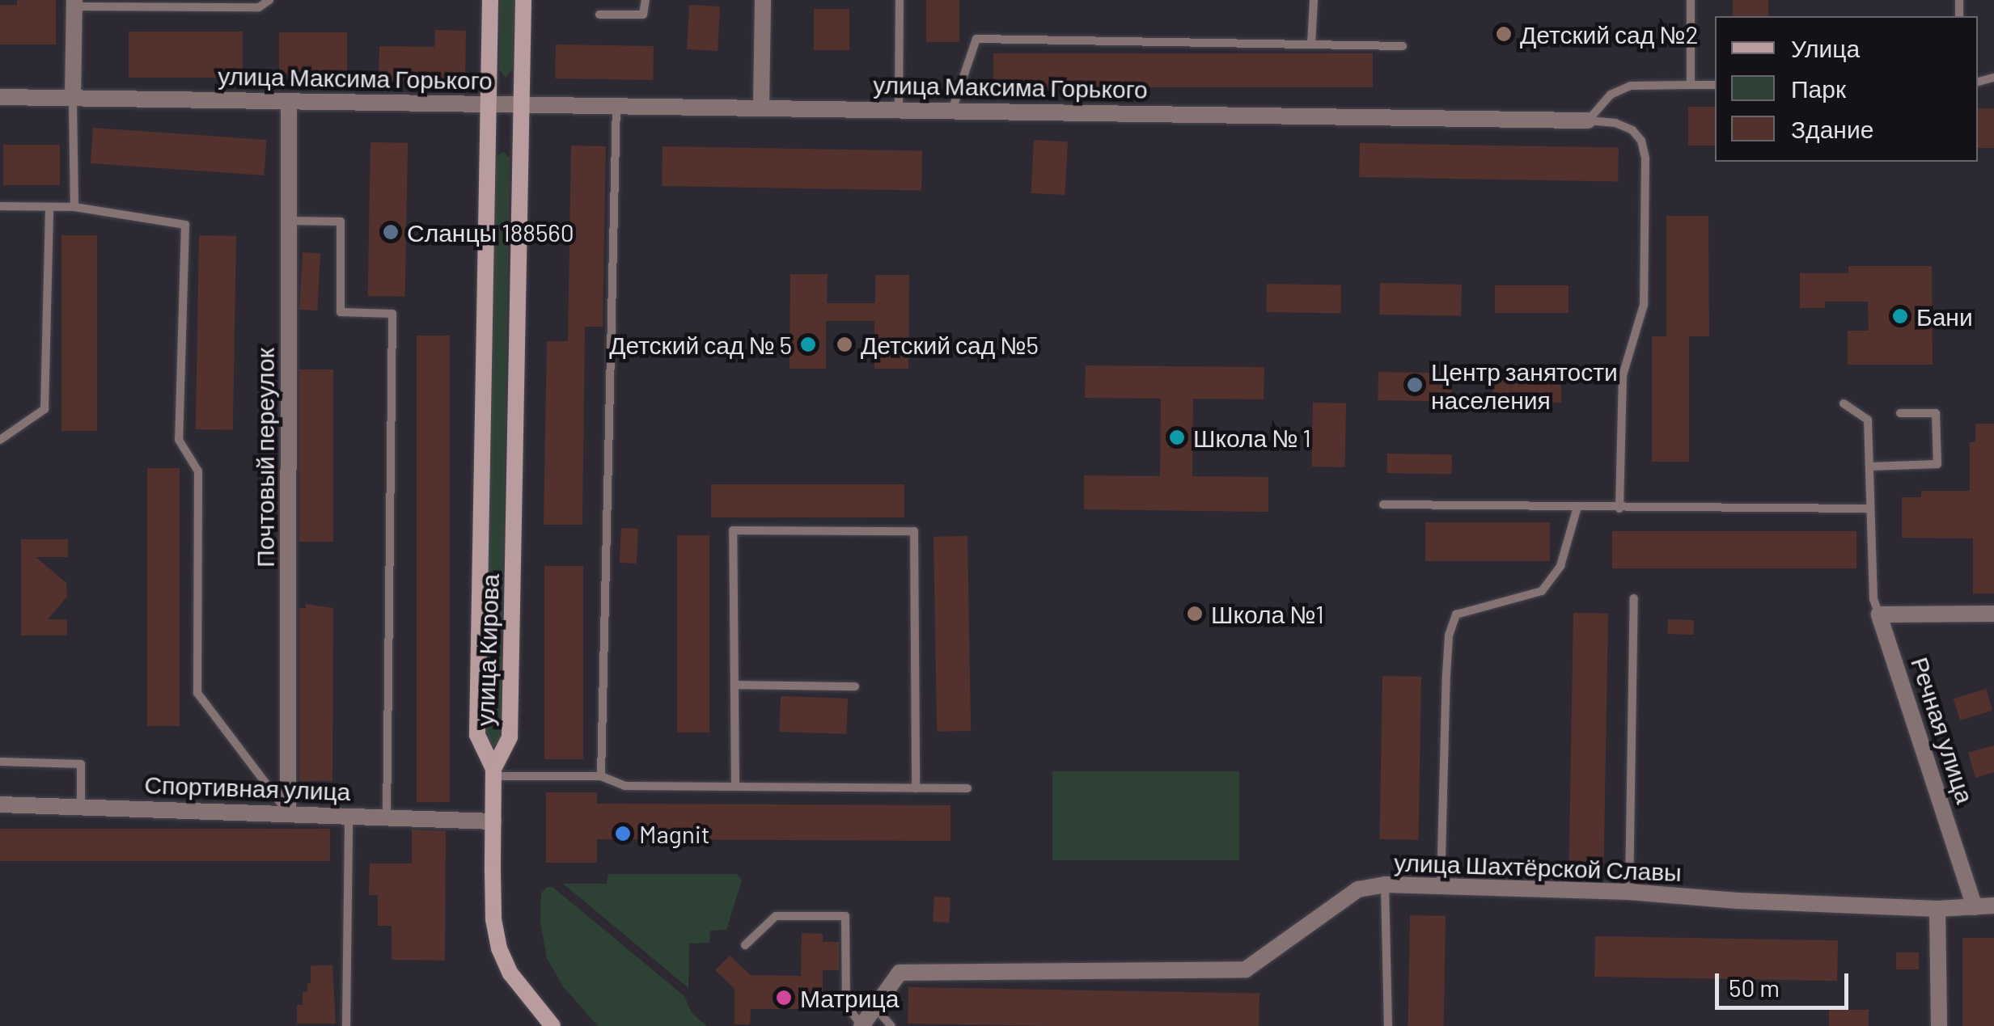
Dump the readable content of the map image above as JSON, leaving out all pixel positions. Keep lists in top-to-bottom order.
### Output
{
  "streets": {
    "main road": ["улица Кирова"],
    "street": [
      "улица Максима Горького",
      "Почтовый переулок",
      "Речная улица",
      "Спортивная улица",
      "улица Шахтёрской Славы"
    ]
  },
  "crossings": [
    ["улица Максима Горького", "Почтовый переулок"],
    ["улица Максима Горького", "улица Кирова"],
    ["Почтовый переулок", "Спортивная улица"],
    ["Речная улица", "улица Шахтёрской Славы"]
  ],
  "places": [
    "Детский сад №2",
    "Сланцы 188560",
    "Бани",
    "Детский сад № 5",
    "Детский сад №5",
    "Центр занятости населения",
    "Школа № 1",
    "Школа №1",
    "Magnit",
    "Матрица"
  ],
  "legend": ["Улица", "Парк", "Здание"],
  "scale_bar": "50 m"
}
